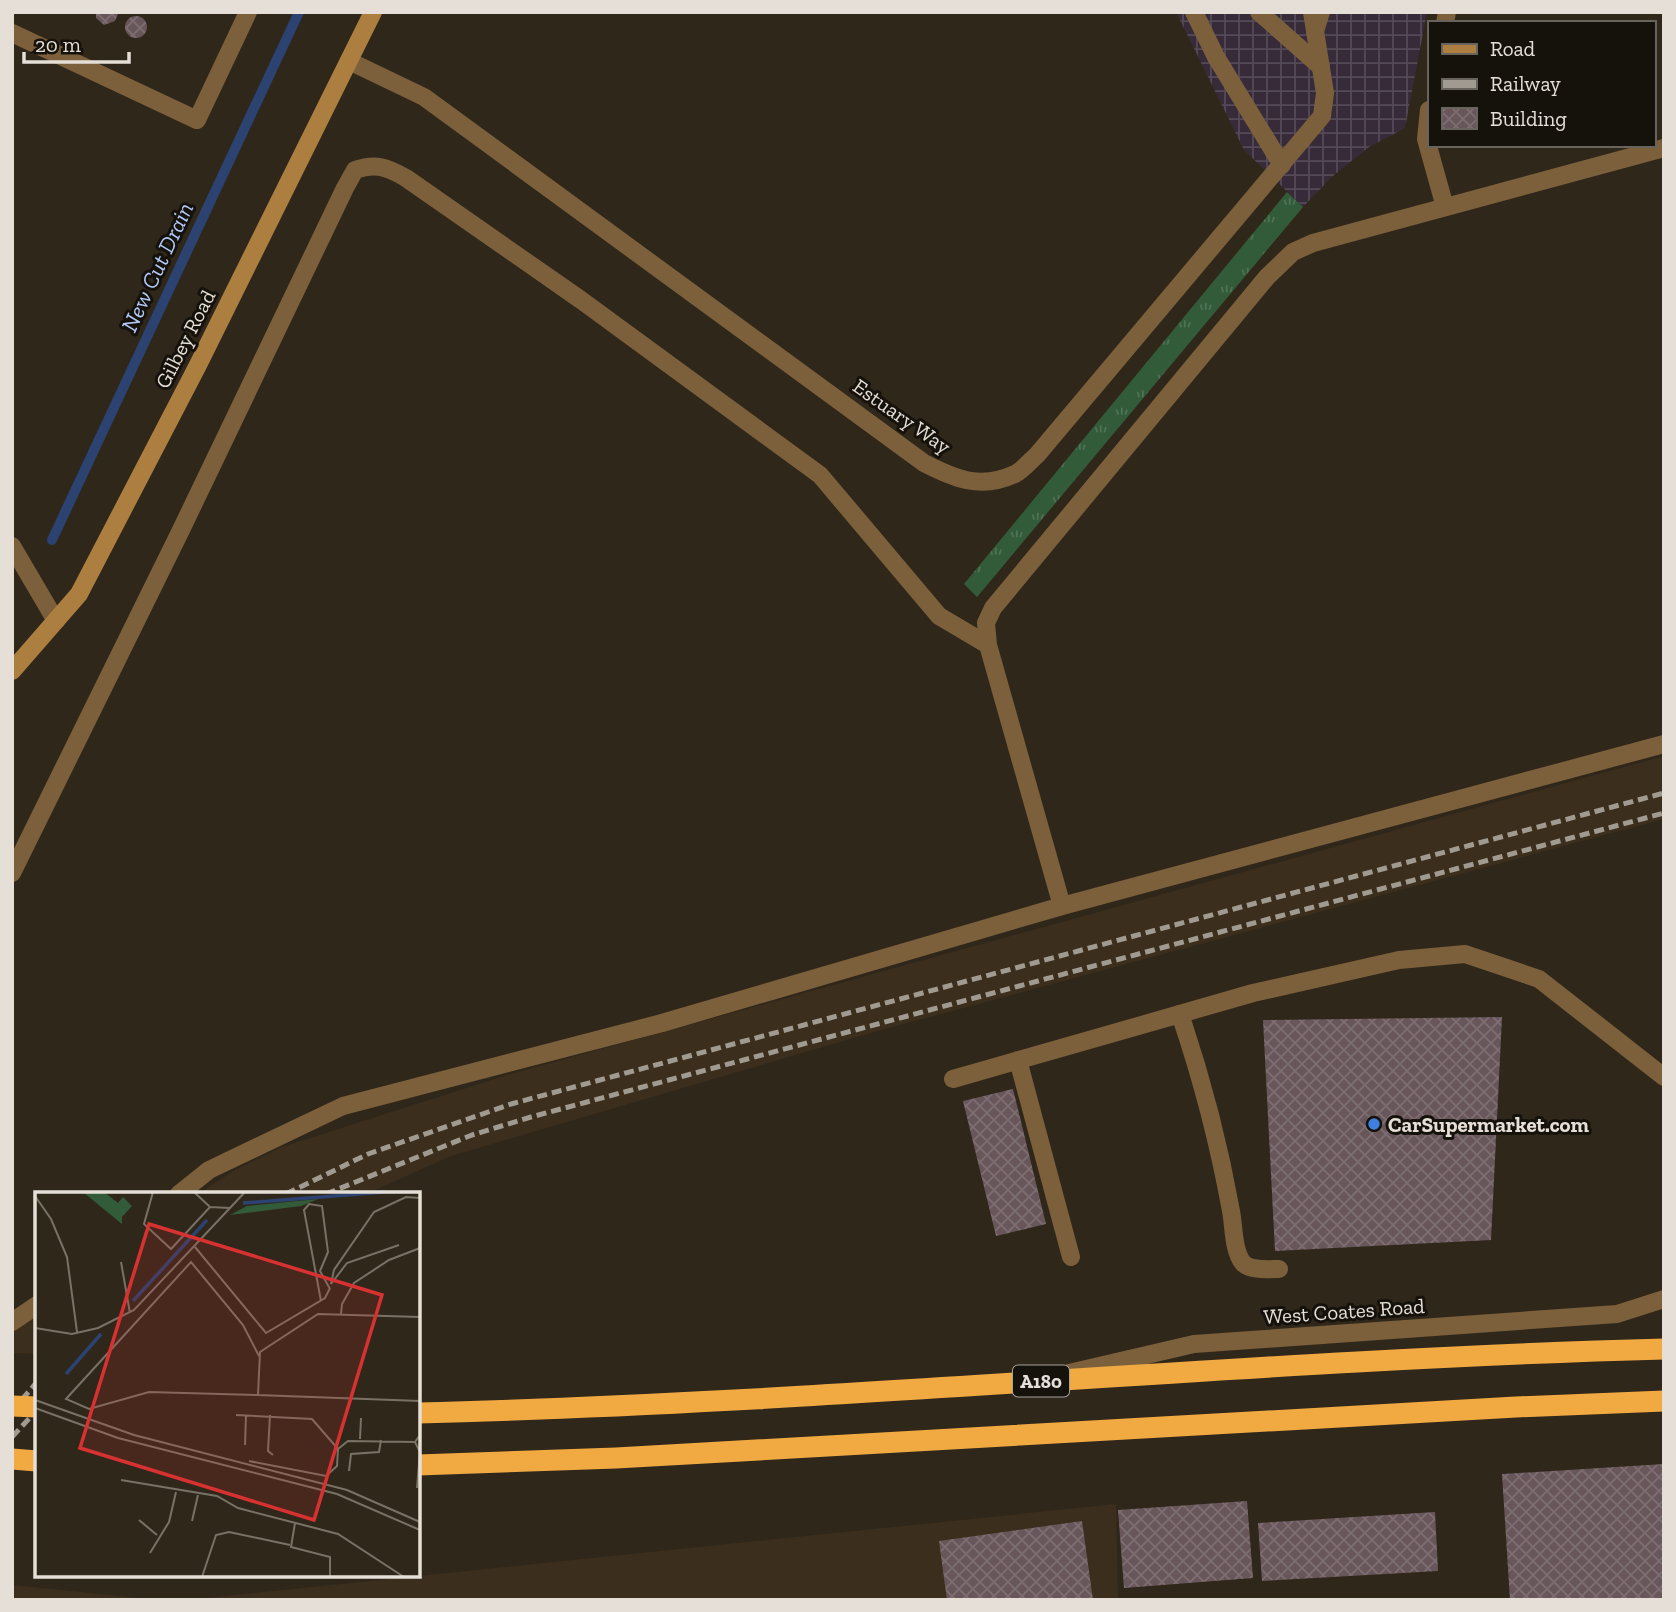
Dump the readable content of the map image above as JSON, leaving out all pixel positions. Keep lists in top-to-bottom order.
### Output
{
  "streets": {
    "highway": ["A180"],
    "street": ["Gilbey Road", "Estuary Way", "West Coates Road"]
  },
  "crossings": [
    ["Gilbey Road", "Estuary Way"],
    ["West Coates Road", "A180"]
  ],
  "water": ["New Cut Drain"],
  "places": ["CarSupermarket.com"],
  "legend": ["Road", "Railway", "Building"],
  "scale_bar": "20 m"
}
